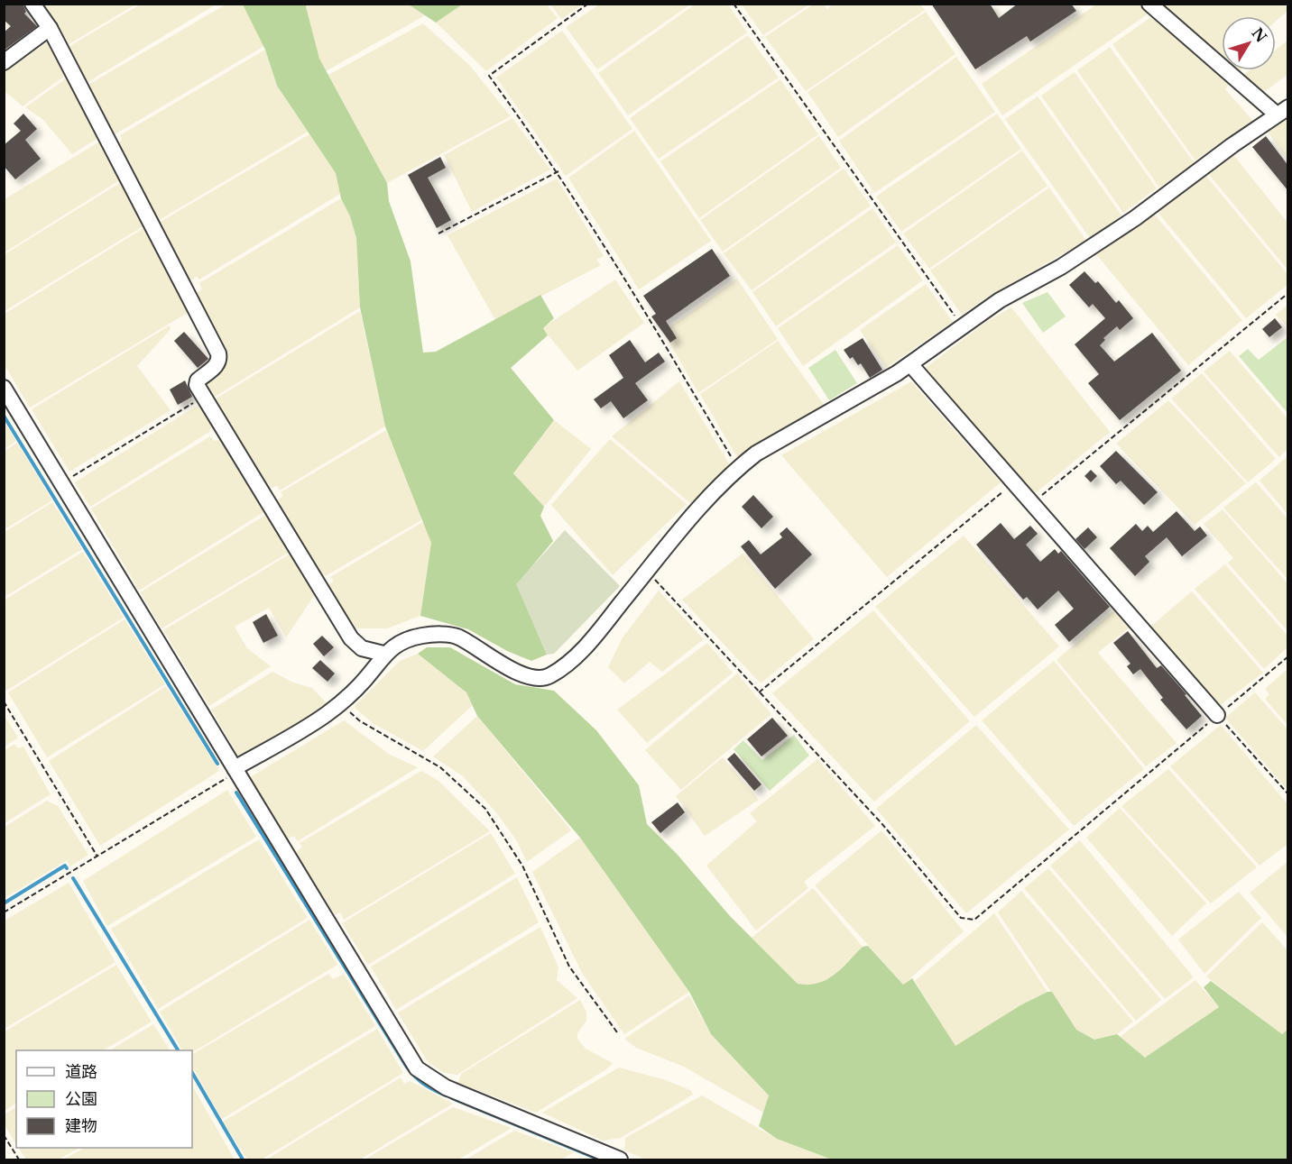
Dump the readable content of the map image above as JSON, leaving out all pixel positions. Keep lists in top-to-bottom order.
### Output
{
  "legend": ["道路", "公園", "建物"],
  "north": "top right"
}
